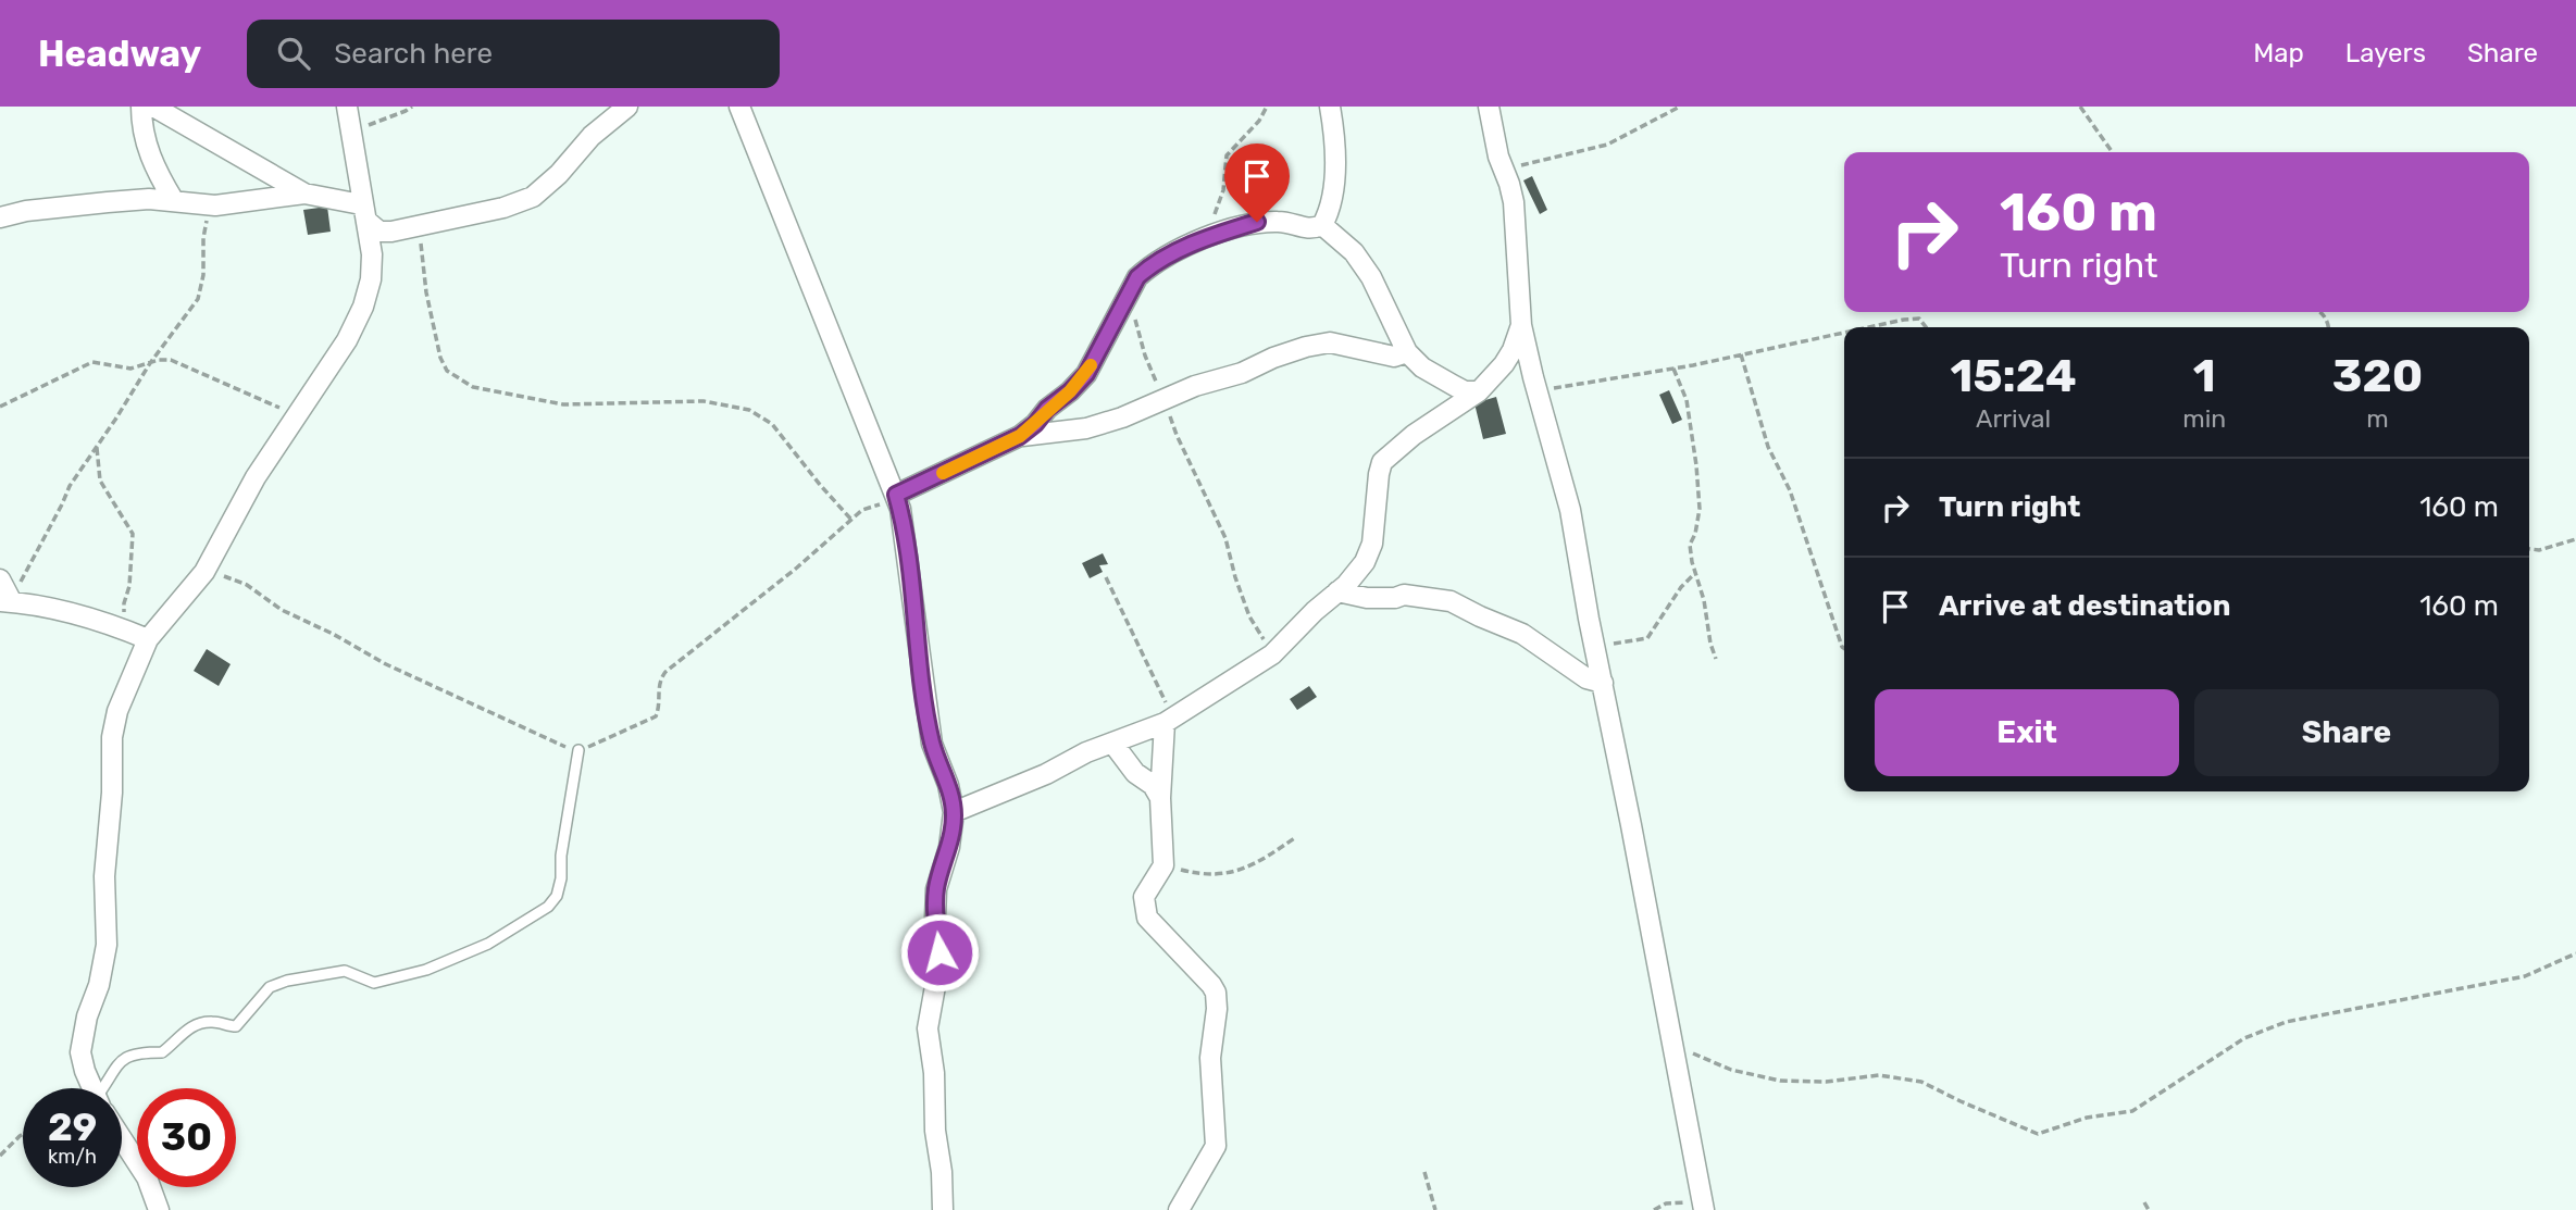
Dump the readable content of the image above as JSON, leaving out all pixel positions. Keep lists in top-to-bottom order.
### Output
{
  "page": {
    "header": "Headway",
    "search": "Search here",
    "nav": ["Map", "Layers", "Share"],
    "turn": ["160 m", "Turn right"],
    "eta": [
      "15:24",
      "Arrival",
      "1",
      "min",
      "320",
      "m"
    ],
    "list": [
      {
        "name": "Turn right",
        "value": "160 m"
      },
      {
        "name": "Arrive at destination",
        "value": "160 m"
      }
    ],
    "buttons": ["Exit", "Share"],
    "speed": "29 km/h",
    "limit": "30"
  }
}
